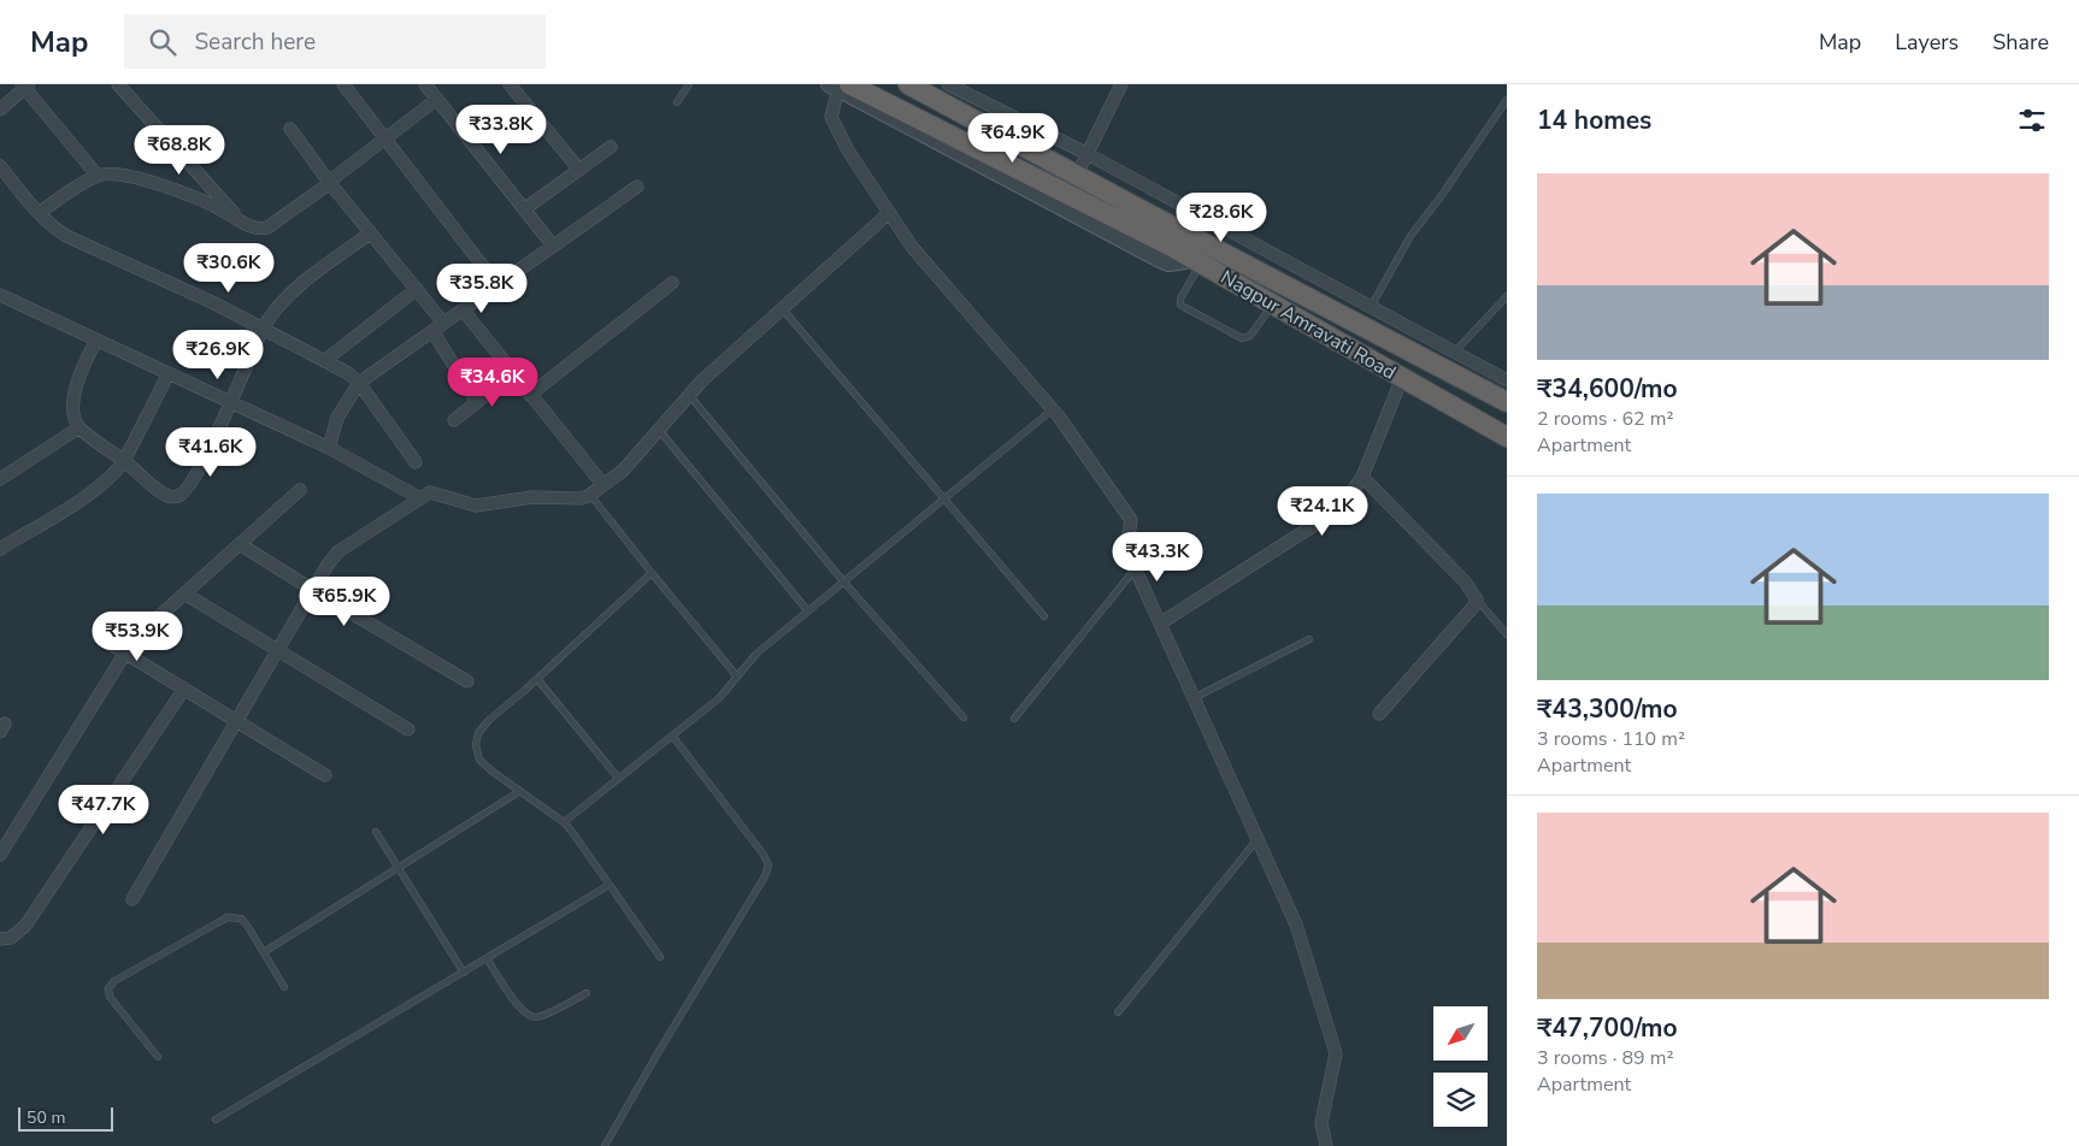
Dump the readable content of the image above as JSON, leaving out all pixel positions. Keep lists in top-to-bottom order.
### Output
{
  "streets": {
    "highway": ["Nagpur Amravati Road"]
  },
  "scale_bar": "50 m",
  "north": "bottom left",
  "page": {
    "header": "Map",
    "search": "Search here",
    "nav": ["Map", "Layers", "Share"],
    "heading": "14 homes",
    "price": [
      "₹33.8K",
      "₹64.9K",
      "₹68.8K",
      "₹28.6K",
      "₹30.6K",
      "₹35.8K",
      "₹26.9K",
      "₹34.6K",
      "₹41.6K",
      "₹24.1K",
      "₹43.3K",
      "₹65.9K",
      "₹53.9K",
      "₹47.7K"
    ],
    "list": [
      {
        "name": "₹34,600/mo",
        "note": "2 rooms · 62 m² · Apartment"
      },
      {
        "name": "₹43,300/mo",
        "note": "3 rooms · 110 m² · Apartment"
      },
      {
        "name": "₹47,700/mo",
        "note": "3 rooms · 89 m² · Apartment"
      }
    ],
    "scale": "50 m"
  }
}
